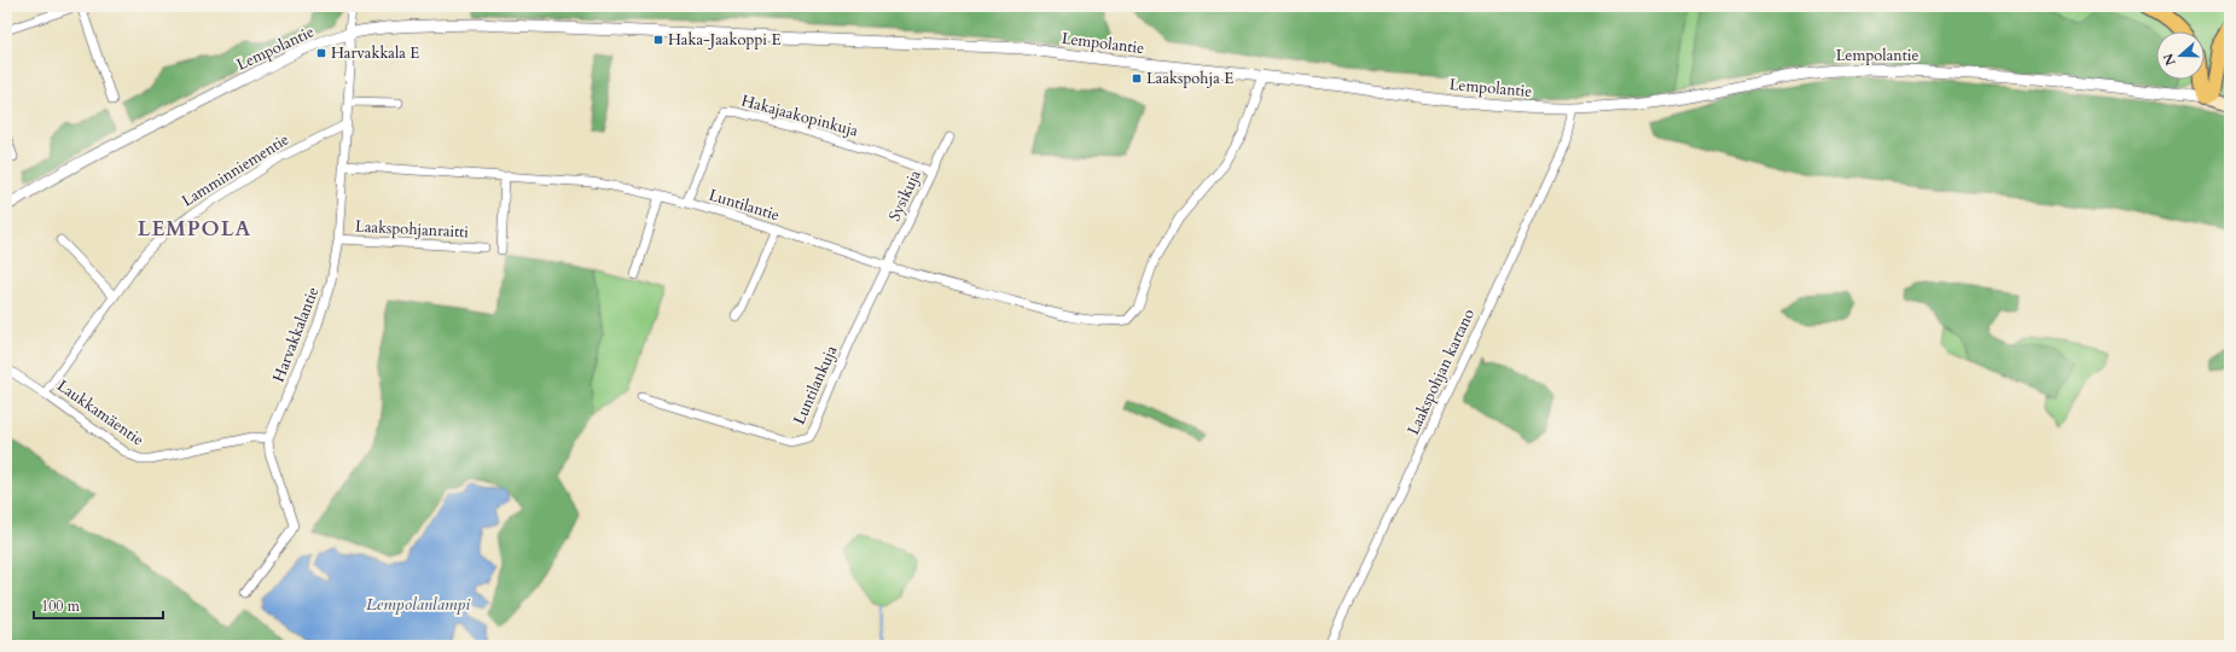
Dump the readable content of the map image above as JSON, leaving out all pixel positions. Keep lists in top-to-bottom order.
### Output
{
  "streets": {
    "main road": ["Lempolantie"],
    "street": [
      "Hakajaakopinkuja",
      "Lamminniementie",
      "Sysikuja",
      "Luntilantie",
      "Laakspohjanraitti",
      "Harvakkalantie",
      "Laakspohjan kartano",
      "Luntilankuja",
      "Laukkamäentie"
    ]
  },
  "crossings": [
    ["Lempolantie", "Luntilantie"],
    ["Lempolantie", "Harvakkalantie"],
    ["Lempolantie", "Laakspohjan kartano"],
    ["Hakajaakopinkuja", "Sysikuja"],
    ["Hakajaakopinkuja", "Luntilantie"],
    ["Lamminniementie", "Harvakkalantie"],
    ["Lamminniementie", "Laukkamäentie"],
    ["Sysikuja", "Luntilantie"],
    ["Sysikuja", "Luntilankuja"],
    ["Luntilantie", "Harvakkalantie"],
    ["Luntilantie", "Luntilankuja"],
    ["Laakspohjanraitti", "Harvakkalantie"],
    ["Harvakkalantie", "Laukkamäentie"]
  ],
  "districts": ["LEMPOLA"],
  "water": ["Lempolanlampi"],
  "places": {
    "transit": ["Haka-Jaakoppi E", "Harvakkala E", "Laakspohja E"]
  },
  "scale_bar": "100 m",
  "north": "left"
}
